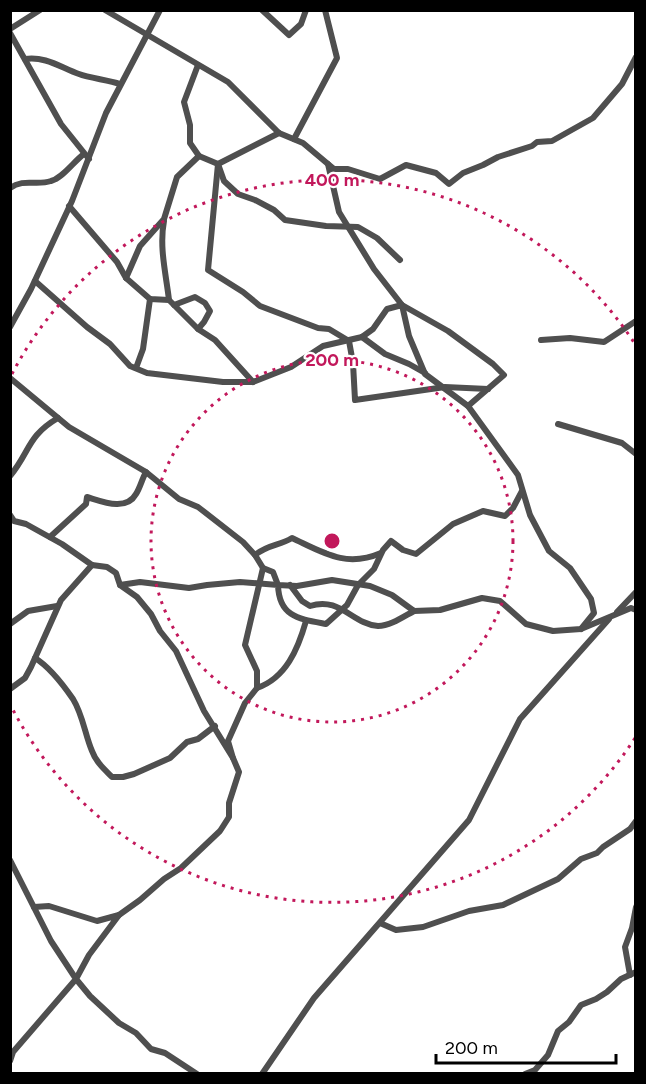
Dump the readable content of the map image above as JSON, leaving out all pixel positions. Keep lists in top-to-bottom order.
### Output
{
  "scale_bar": "200 m",
  "rings": ["400 m", "200 m"]
}
